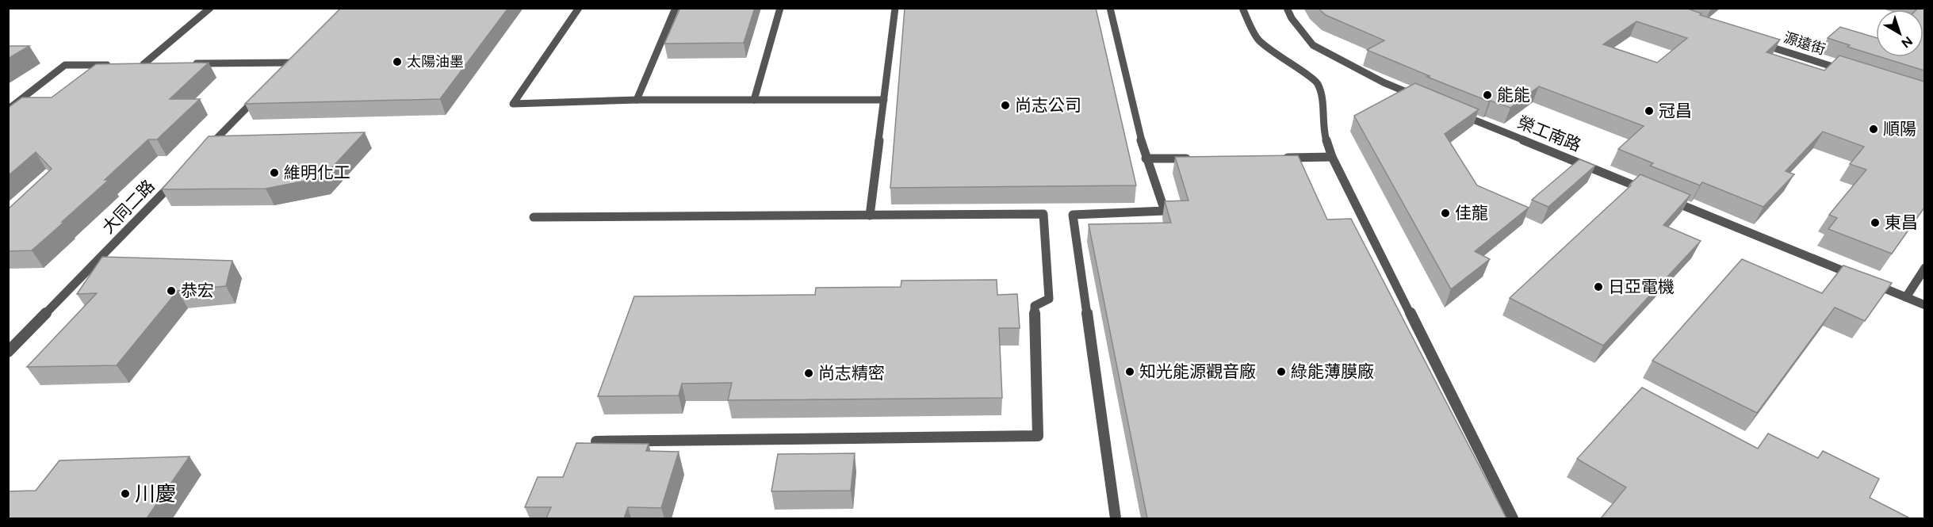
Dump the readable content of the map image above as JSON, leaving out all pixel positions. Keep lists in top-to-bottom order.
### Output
{
  "streets": {
    "street": ["源遠街", "榮工南路", "大同二路"]
  },
  "places": [
    "太陽油墨",
    "能能",
    "尚志公司",
    "冠昌",
    "順陽",
    "維明化工",
    "佳龍",
    "東昌",
    "日亞電機",
    "恭宏",
    "知光能源觀音廠",
    "綠能薄膜廠",
    "尚志精密",
    "川慶"
  ],
  "north": "bottom right"
}
